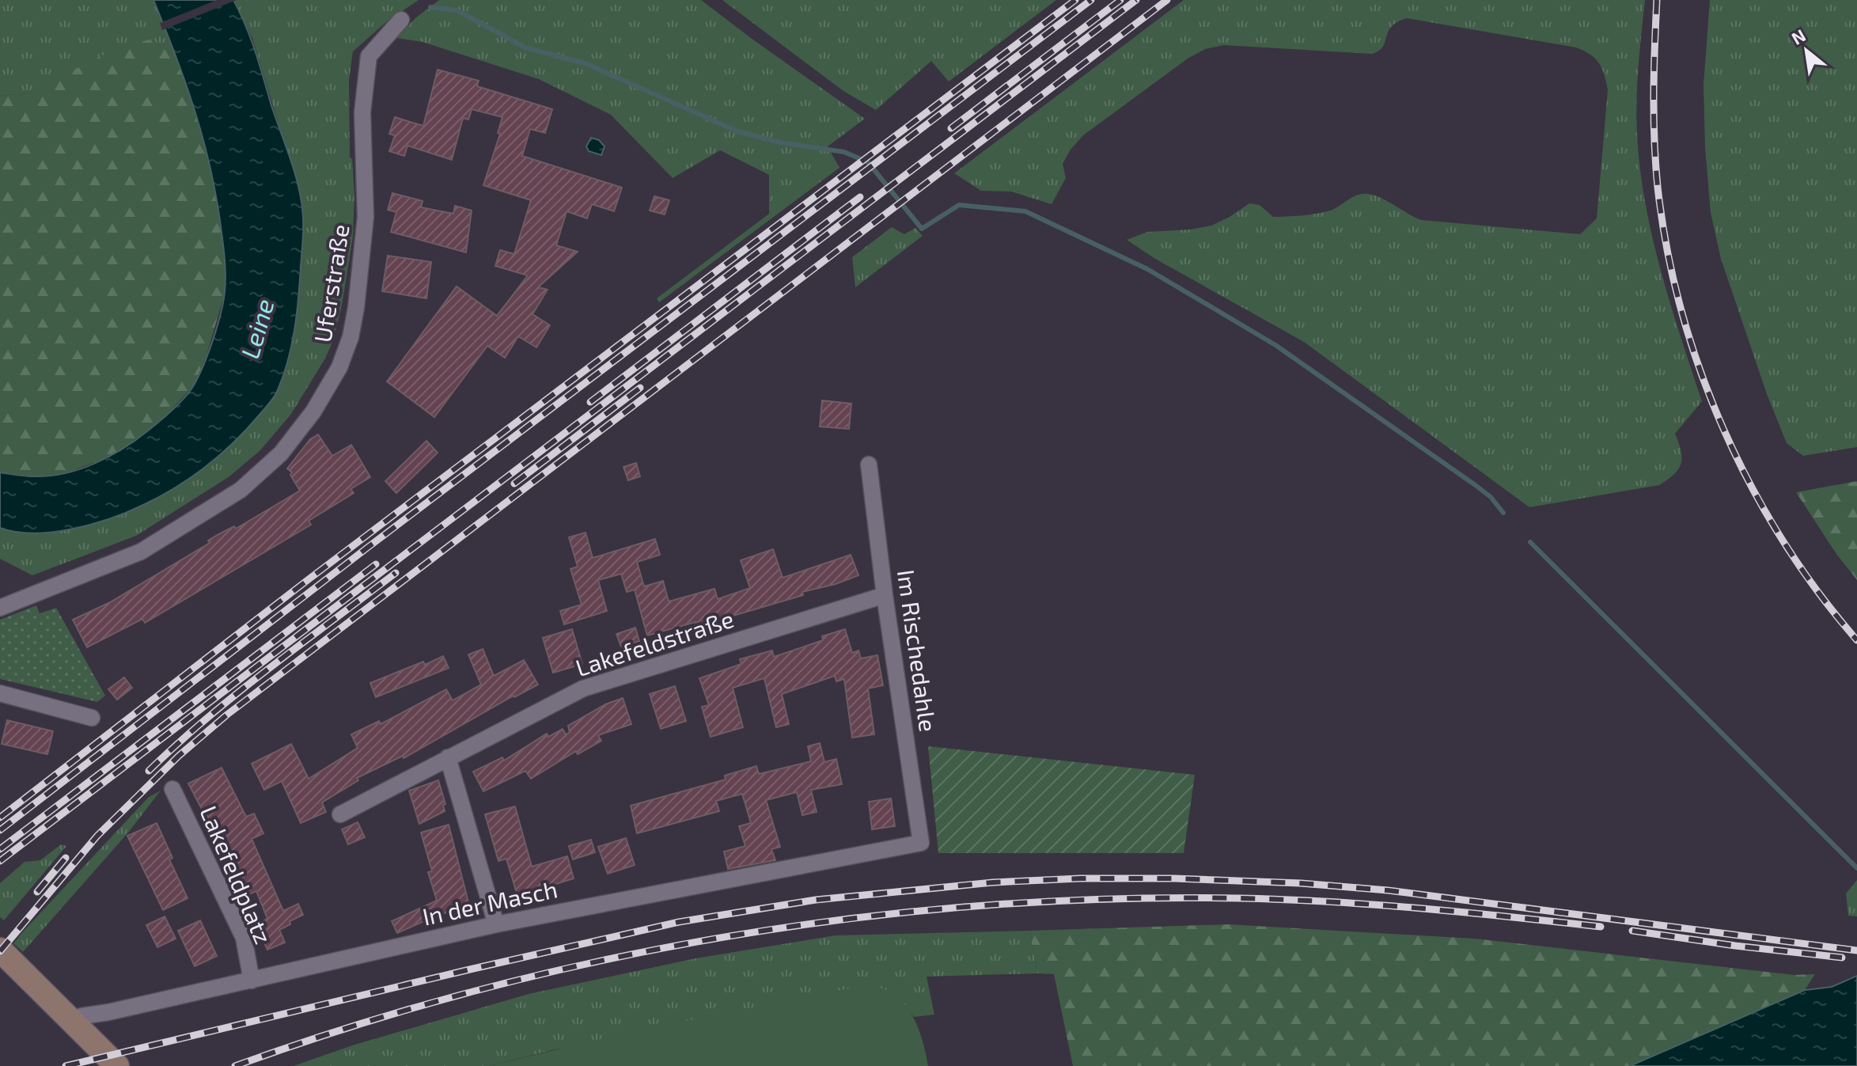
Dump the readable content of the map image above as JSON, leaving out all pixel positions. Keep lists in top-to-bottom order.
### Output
{
  "streets": {
    "street": [
      "Uferstraße",
      "Lakefeldstraße",
      "Im Rischedahle",
      "Lakefeldplatz",
      "In der Masch"
    ]
  },
  "crossings": [
    ["Lakefeldstraße", "Im Rischedahle"],
    ["Im Rischedahle", "In der Masch"],
    ["Lakefeldplatz", "In der Masch"]
  ],
  "water": ["Leine"],
  "north": "top left"
}
